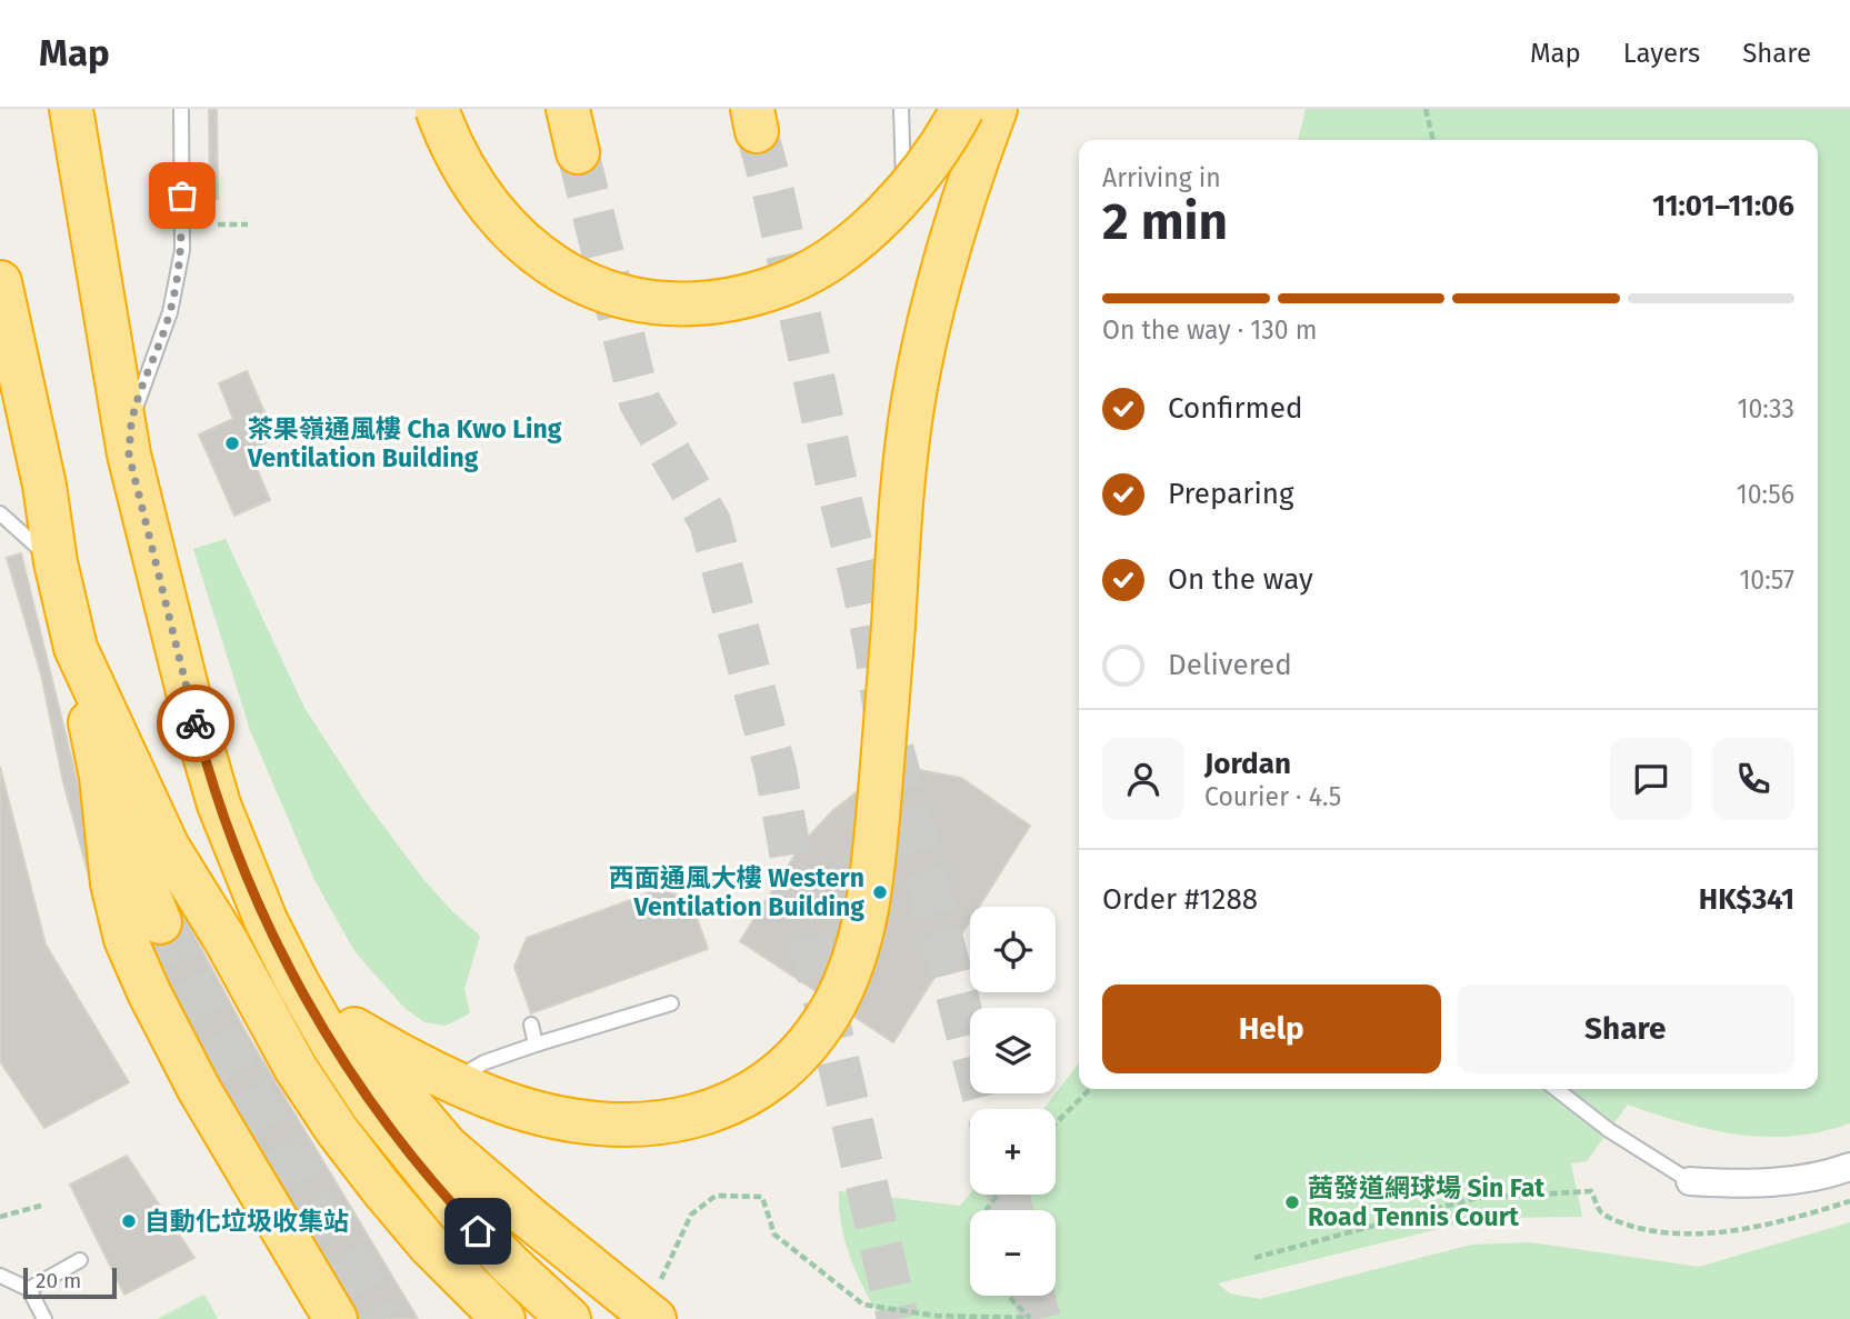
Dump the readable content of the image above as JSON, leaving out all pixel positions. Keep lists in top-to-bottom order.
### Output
{
  "places": [
    "茶果嶺通風樓 Cha Kwo Ling Ventilation Building",
    "西面通風大樓 Western Ventilation Building",
    "茜發道網球場 Sin Fat Road Tennis Court",
    "自動化垃圾收集站"
  ],
  "scale_bar": "20 m",
  "page": {
    "header": "Map",
    "nav": ["Map", "Layers", "Share"],
    "heading": ["2 min", "Arriving in", "11:01–11:06"],
    "panel": [
      "Jordan",
      "Courier · 4.5",
      "Order #1288",
      "HK$341"
    ],
    "bar": "On the way · 130 m",
    "list": [
      ["Confirmed", "10:33"],
      ["Preparing", "10:56"],
      ["On the way", "10:57"],
      "Delivered"
    ],
    "map_buttons": ["+", "−"],
    "buttons": ["Help", "Share"],
    "scale": "20 m"
  }
}
